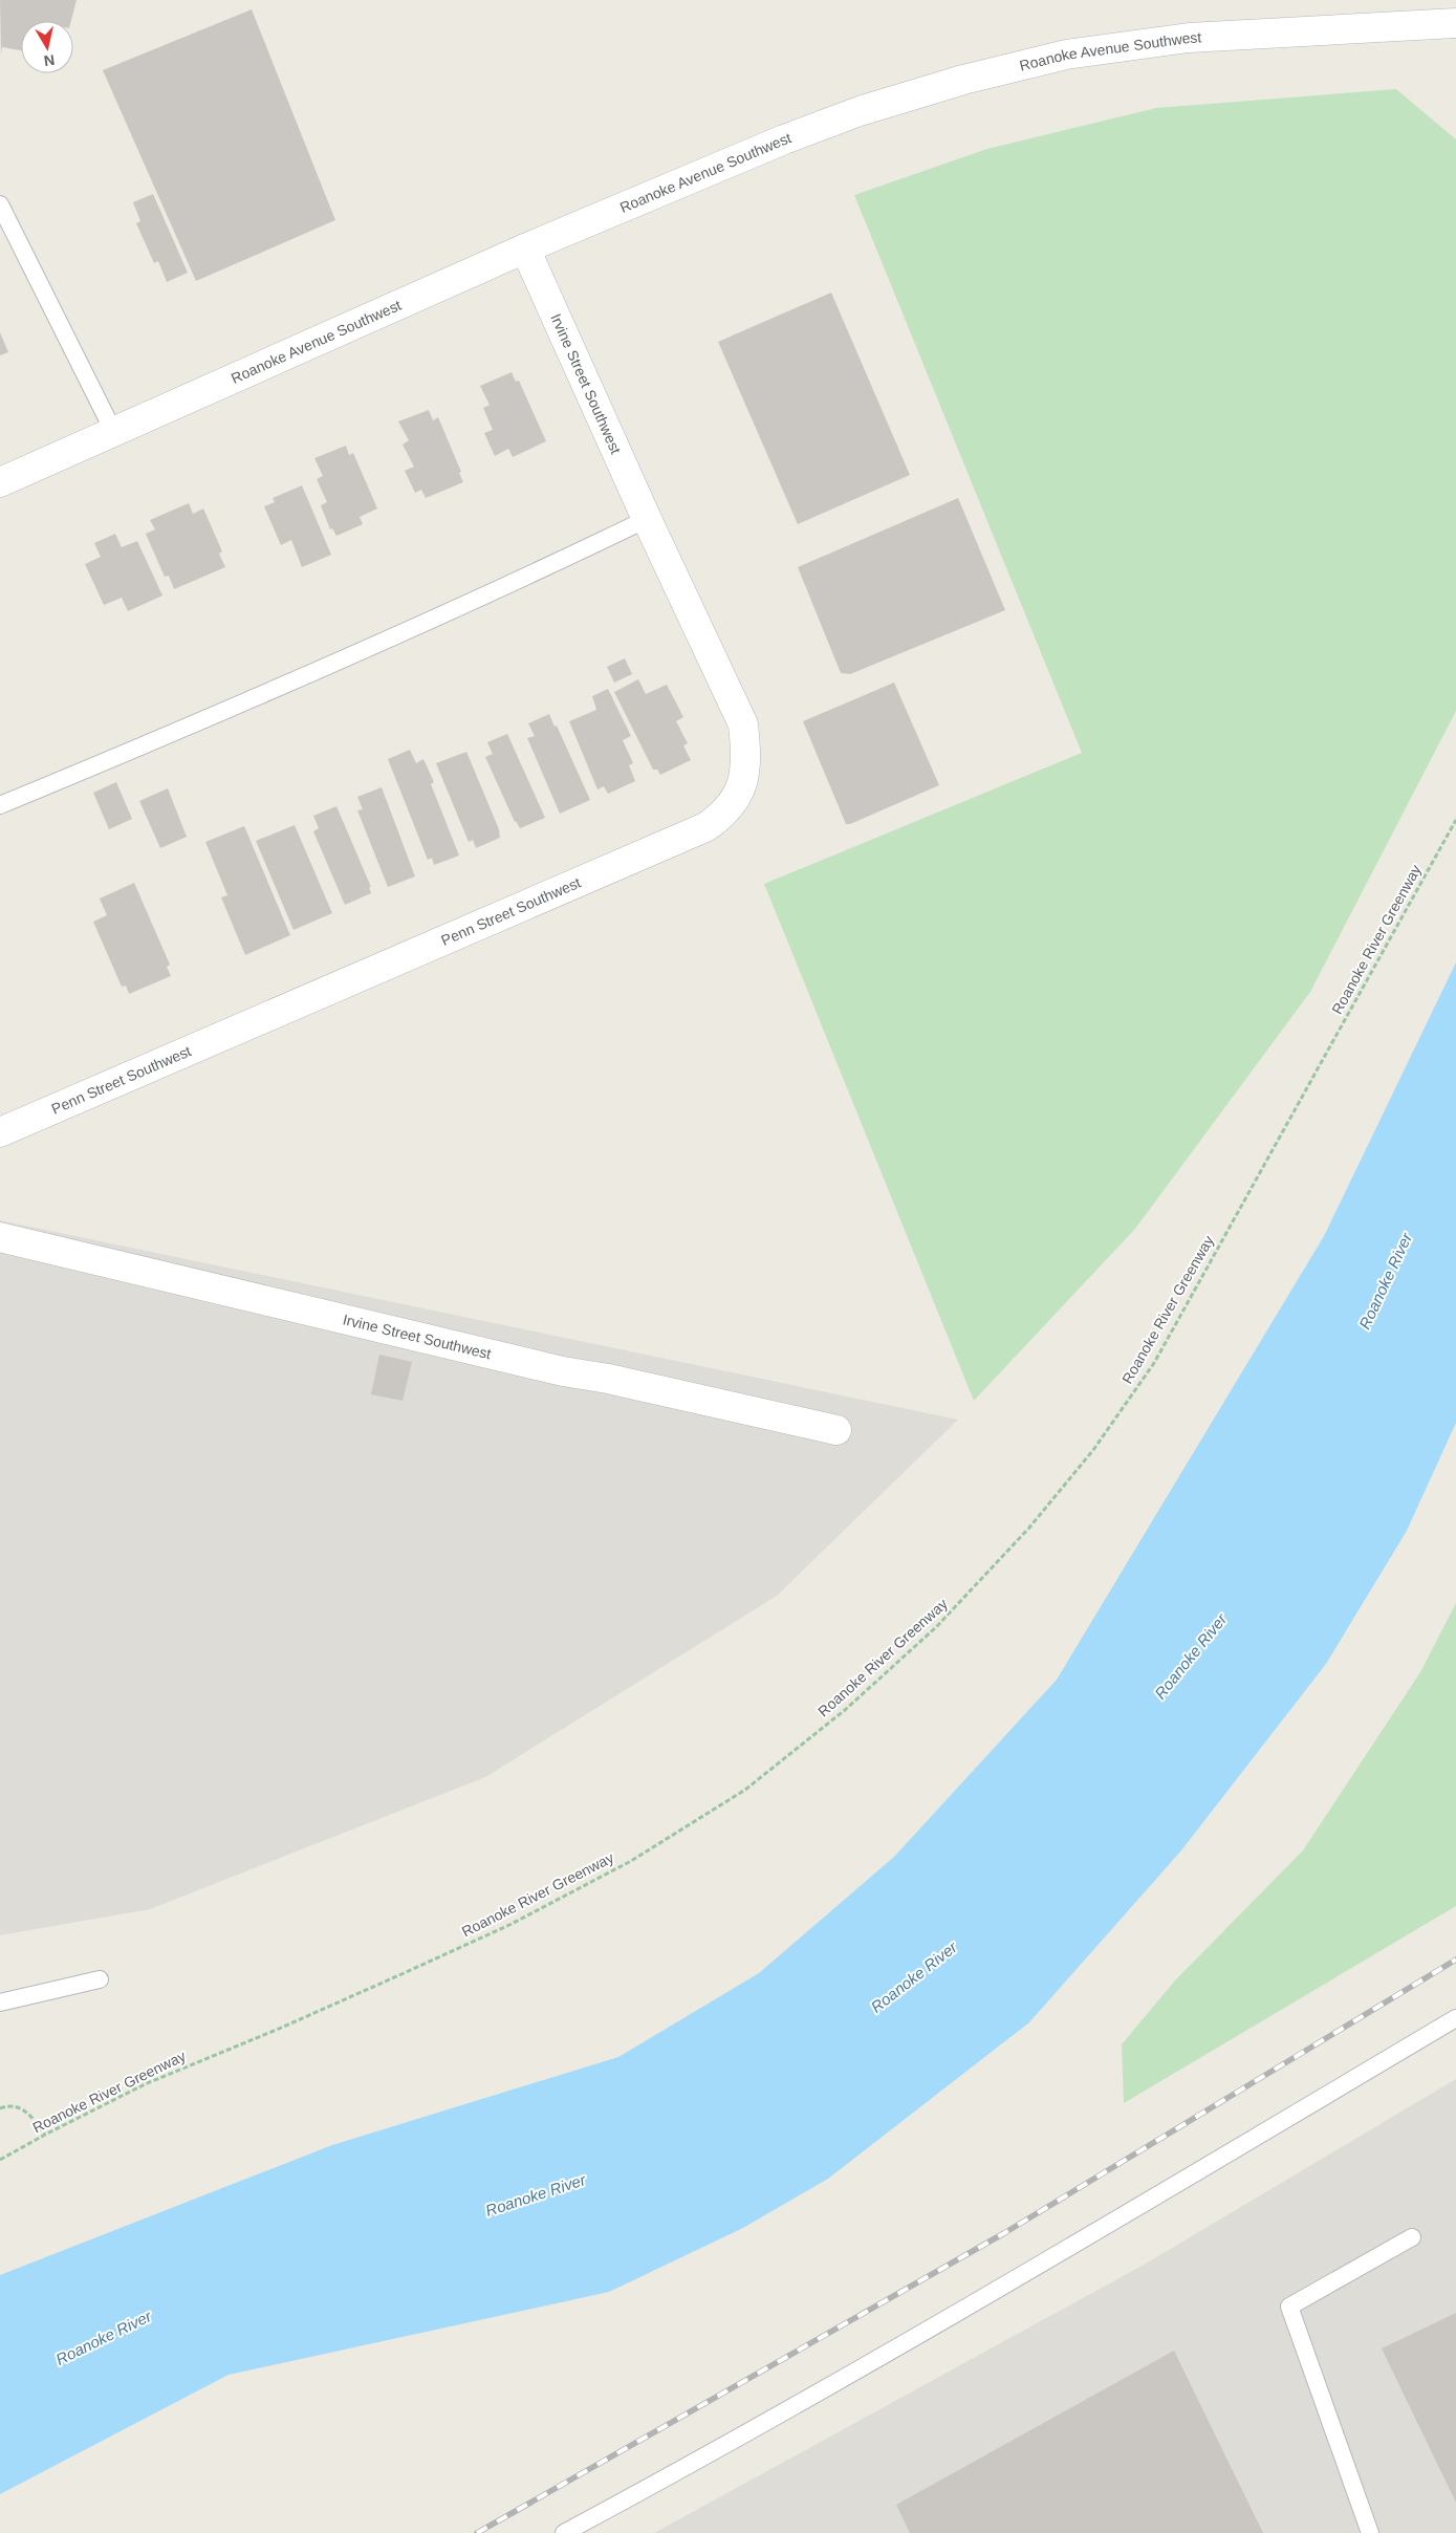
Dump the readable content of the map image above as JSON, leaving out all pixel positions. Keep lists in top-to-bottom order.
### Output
{
  "streets": {
    "street": ["Roanoke Avenue Southwest", "Irvine Street Southwest", "Penn Street Southwest"],
    "path": ["Roanoke River Greenway"]
  },
  "crossings": [
    ["Roanoke Avenue Southwest", "Irvine Street Southwest"],
    ["Irvine Street Southwest", "Penn Street Southwest"]
  ],
  "water": ["Roanoke River"],
  "north": "bottom"
}
